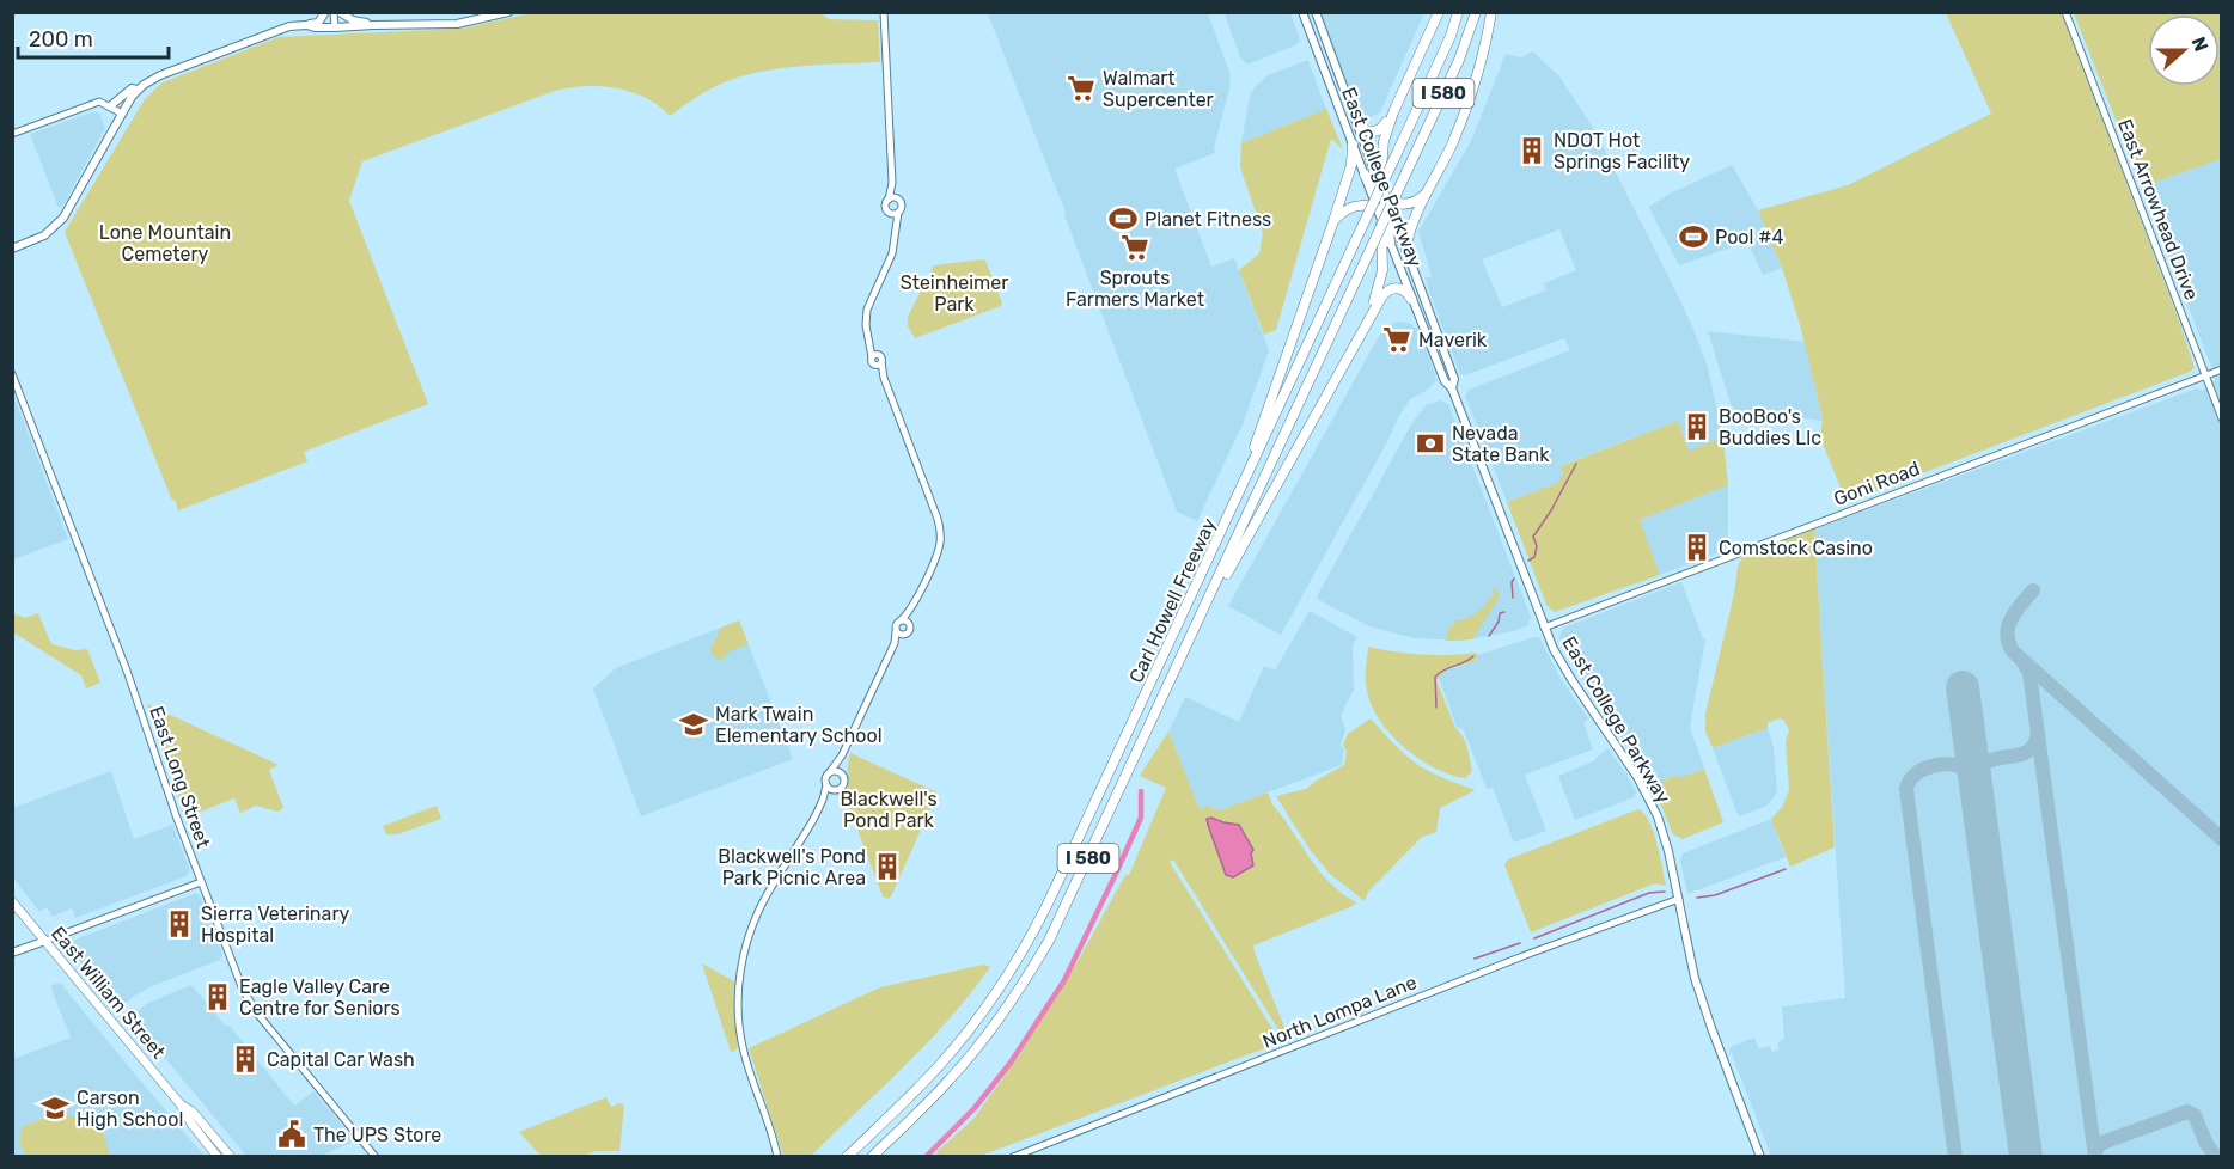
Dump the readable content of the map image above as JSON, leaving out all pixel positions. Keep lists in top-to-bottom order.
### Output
{
  "streets": {
    "highway": ["I 580", "Carl Howell Freeway"],
    "main road": ["East College Parkway", "East William Street"],
    "street": [
      "East Arrowhead Drive",
      "Goni Road",
      "East Long Street",
      "North Lompa Lane"
    ]
  },
  "crossings": [
    ["East College Parkway", "Goni Road"],
    ["East College Parkway", "North Lompa Lane"],
    ["East Arrowhead Drive", "Goni Road"]
  ],
  "parks": ["Lone Mountain Cemetery", "Steinheimer Park", "Blackwell's Pond Park"],
  "places": {
    "supermarket": ["Walmart Supercenter", "Sprouts Farmers Market", "Maverik"],
    "building": [
      "NDOT Hot Springs Facility",
      "BooBoo's Buddies Llc",
      "Comstock Casino",
      "Blackwell's Pond Park Picnic Area",
      "Sierra Veterinary Hospital",
      "Eagle Valley Care Centre for Seniors",
      "Capital Car Wash"
    ],
    "sports": ["Planet Fitness", "Pool #4"],
    "bank": ["Nevada State Bank"],
    "school or university": ["Mark Twain Elementary School", "Carson High School"],
    "public building": ["The UPS Store"]
  },
  "scale_bar": "200 m",
  "north": "right"
}
